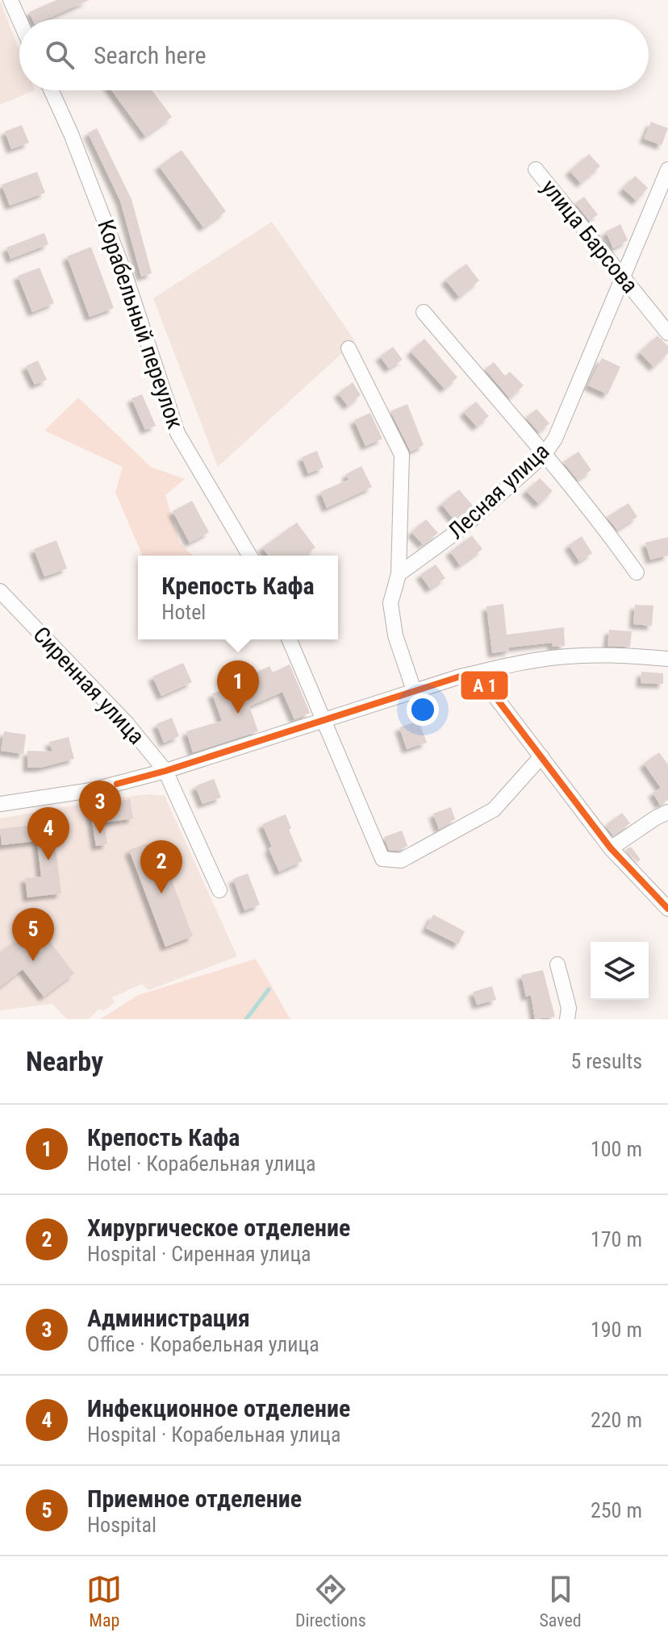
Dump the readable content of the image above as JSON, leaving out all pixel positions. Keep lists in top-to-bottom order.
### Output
{
  "streets": {
    "street": [
      "улица Барсова",
      "Корабельный переулок",
      "Лесная улица",
      "Сиренная улица"
    ]
  },
  "crossings": [
    ["улица Барсова", "Лесная улица"]
  ],
  "page": {
    "search": "Search here",
    "popup": ["Крепость Кафа", "Hotel"],
    "pins": [
      "1",
      "3",
      "4",
      "2",
      "5"
    ],
    "heading": ["Nearby", "5 results"],
    "list": [
      {
        "mark": "1",
        "name": "Крепость Кафа",
        "note": "Hotel · Корабельная улица",
        "value": "100 m"
      },
      {
        "mark": "2",
        "name": "Хирургическое отделение",
        "note": "Hospital · Сиренная улица",
        "value": "170 m"
      },
      {
        "mark": "3",
        "name": "Администрация",
        "note": "Office · Корабельная улица",
        "value": "190 m"
      },
      {
        "mark": "4",
        "name": "Инфекционное отделение",
        "note": "Hospital · Корабельная улица",
        "value": "220 m"
      },
      {
        "mark": "5",
        "name": "Приемное отделение",
        "note": "Hospital",
        "value": "250 m"
      }
    ],
    "nav": ["Map", "Directions", "Saved"]
  }
}
